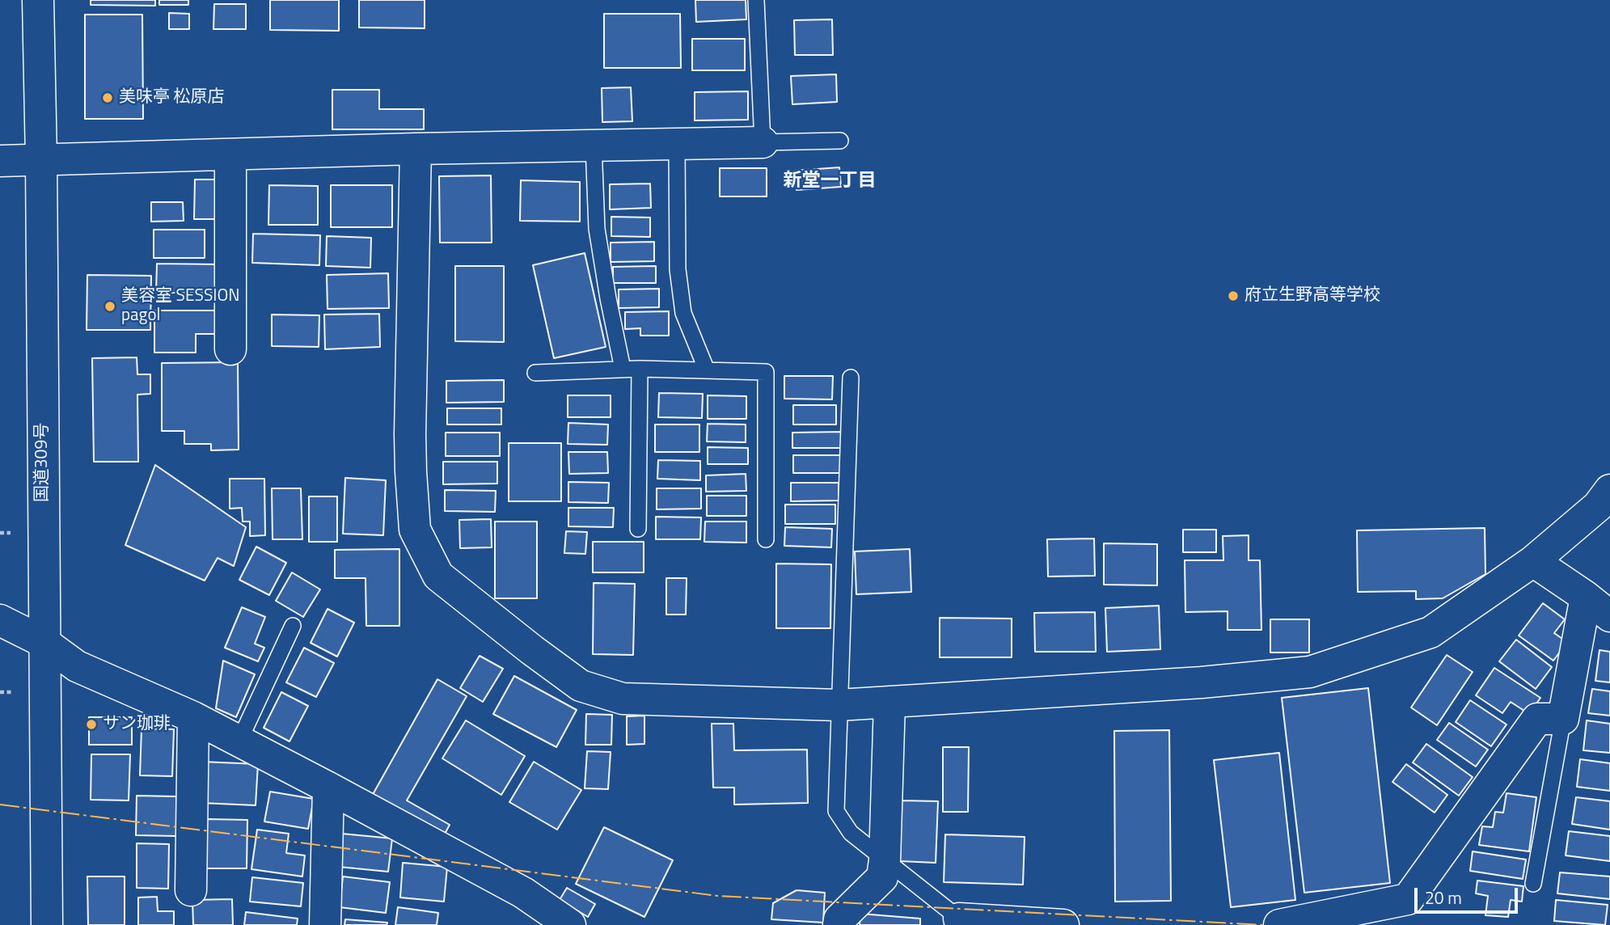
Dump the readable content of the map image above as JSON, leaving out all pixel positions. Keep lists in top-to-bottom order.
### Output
{
  "streets": {
    "main road": ["国道309号"]
  },
  "districts": ["新堂一丁目"],
  "places": [
    "美味亭 松原店",
    "府立生野高等学校",
    "美容室 SESSION pagol",
    "サン珈琲"
  ],
  "scale_bar": "20 m"
}
